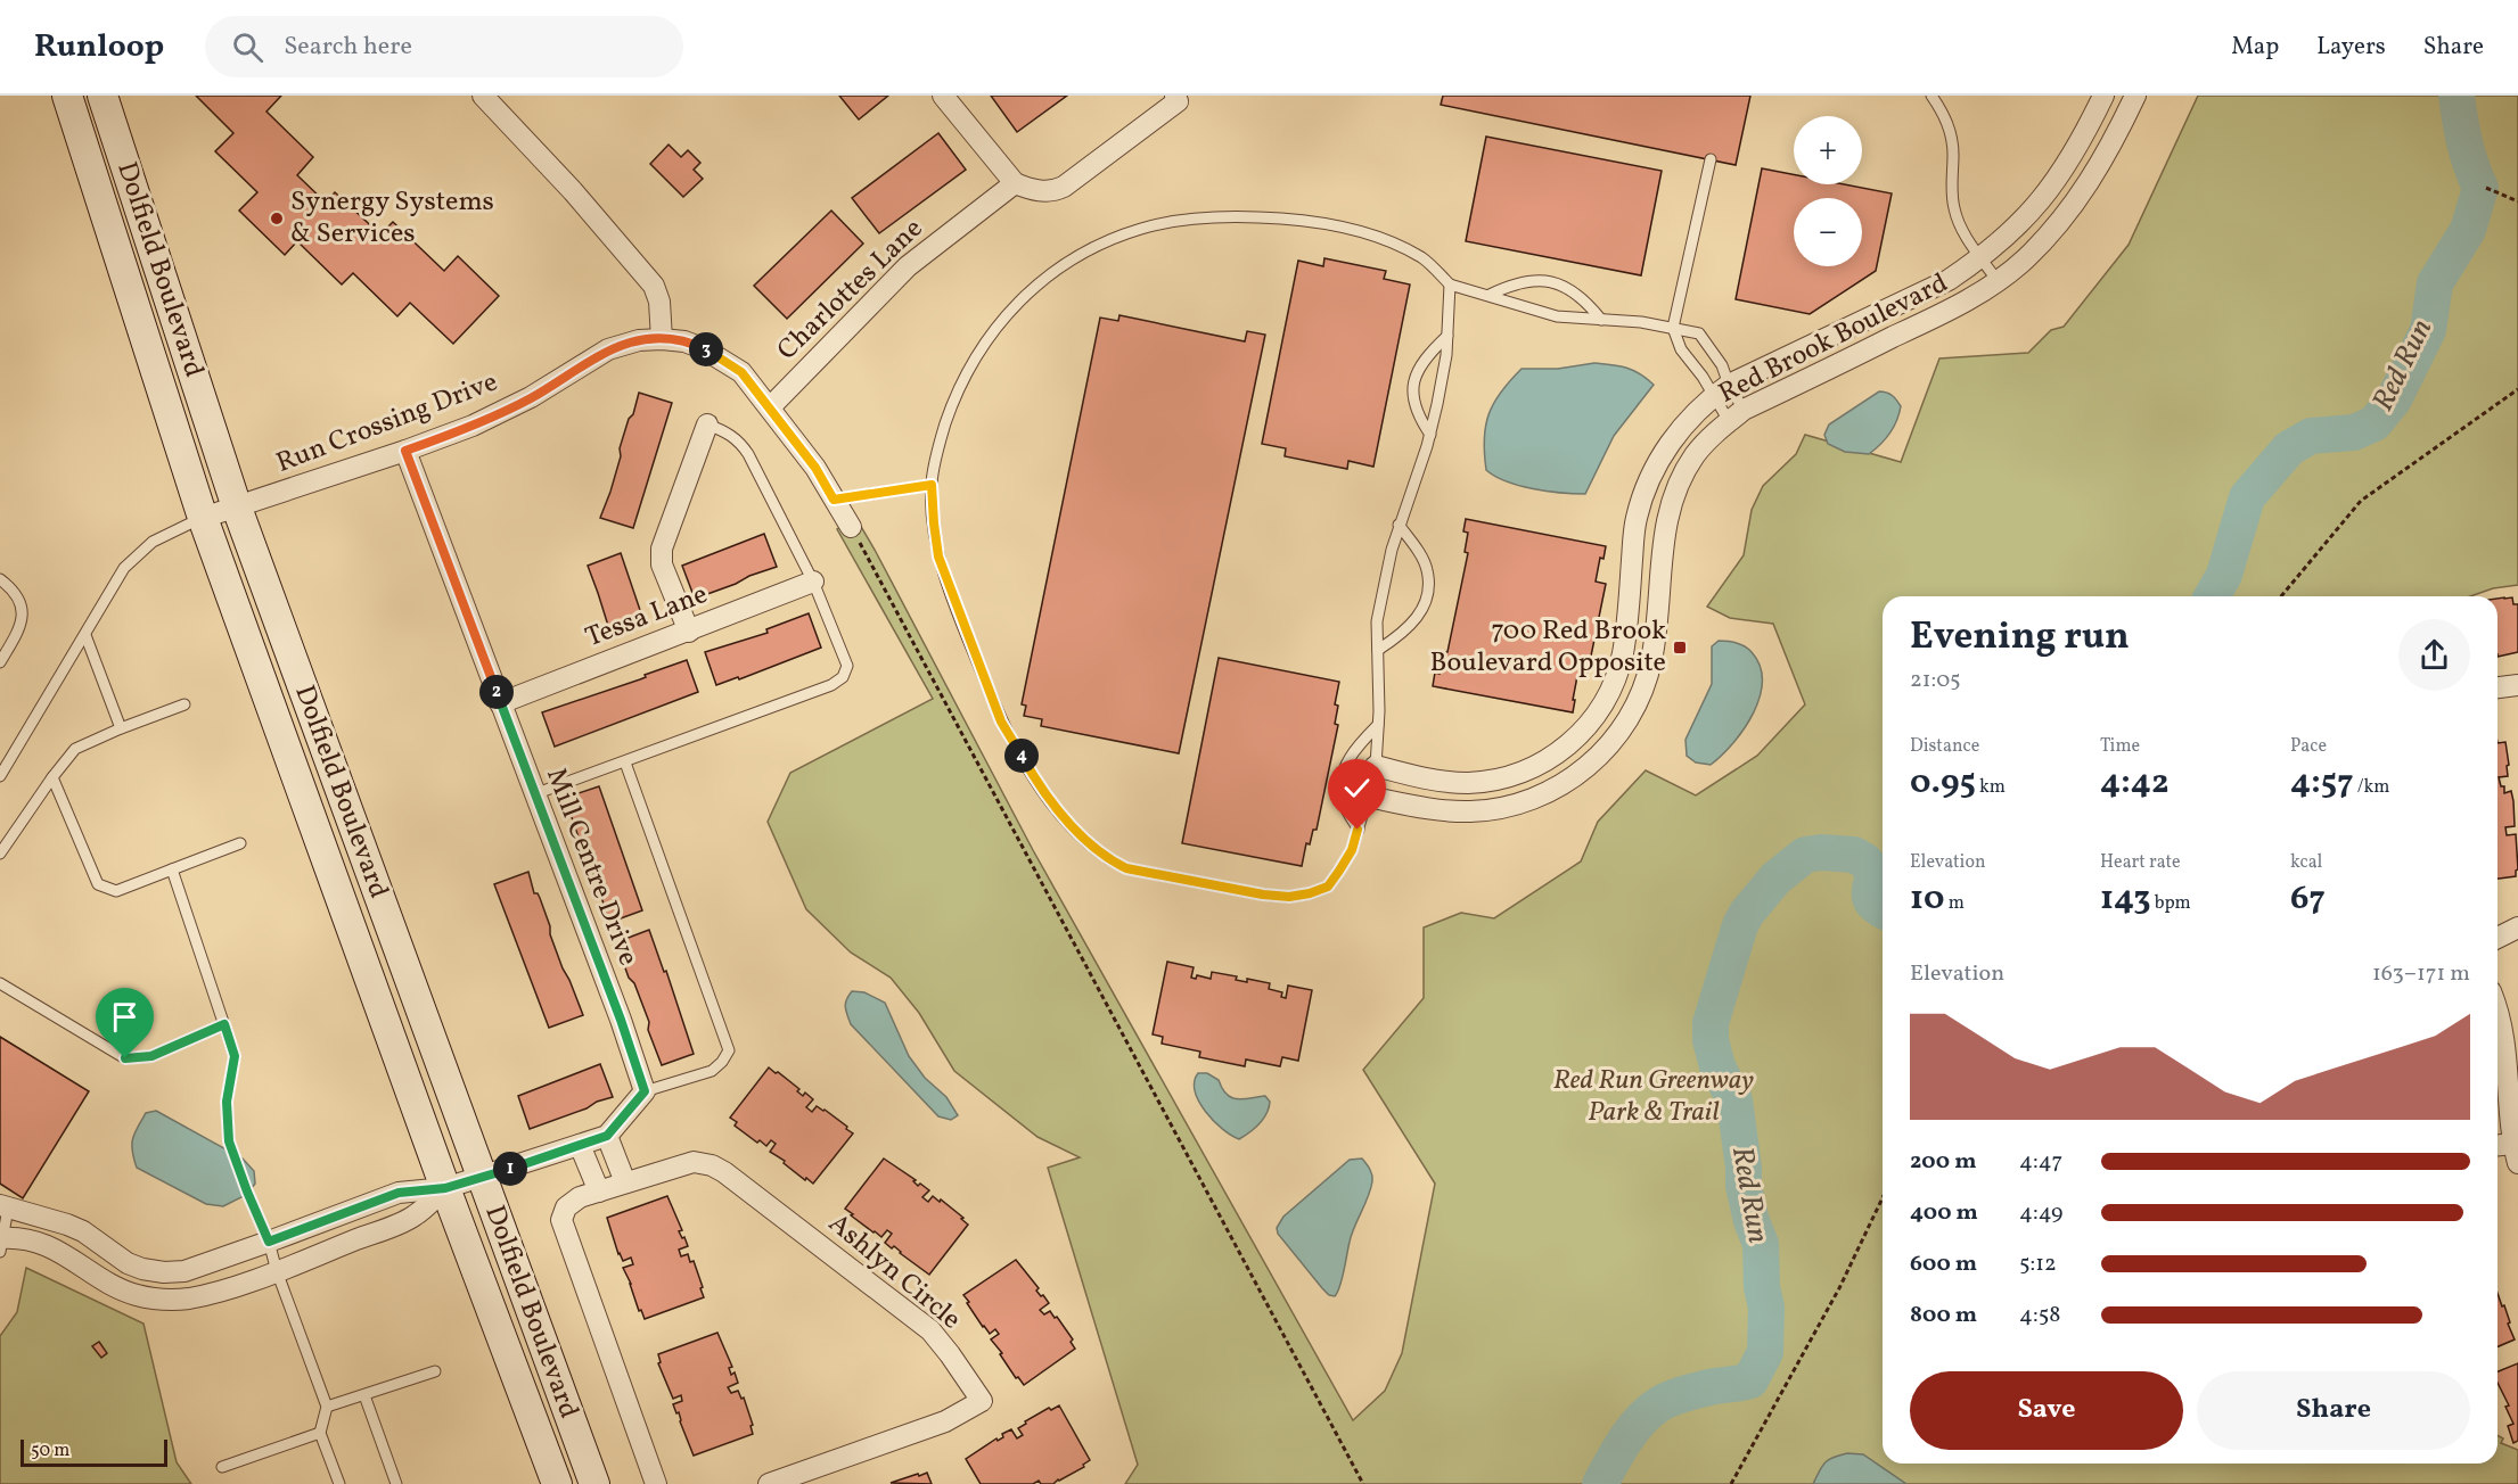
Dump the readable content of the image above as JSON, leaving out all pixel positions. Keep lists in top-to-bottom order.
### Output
{
  "streets": {
    "main road": ["Dolfield Boulevard"],
    "street": [
      "Charlottes Lane",
      "Red Brook Boulevard",
      "Run Crossing Drive",
      "Tessa Lane",
      "Mill Centre Drive",
      "Ashlyn Circle"
    ]
  },
  "crossings": [
    ["Dolfield Boulevard", "Run Crossing Drive"],
    ["Charlottes Lane", "Run Crossing Drive"],
    ["Run Crossing Drive", "Mill Centre Drive"],
    ["Tessa Lane", "Mill Centre Drive"]
  ],
  "water": ["Red Run"],
  "parks": ["Red Run Greenway Park & Trail"],
  "places": {
    "other": ["Synergy Systems & Services"],
    "transit": ["700 Red Brook Boulevard Opposite"]
  },
  "scale_bar": "50 m",
  "page": {
    "header": "Runloop",
    "search": "Search here",
    "nav": ["Map", "Layers", "Share"],
    "map_buttons": ["+", "−"],
    "pins": [
      "3",
      "2",
      "4",
      "1"
    ],
    "heading": ["Evening run", "21:05"],
    "stats": [
      ["Distance", "0.95 km"],
      ["Time", "4:42"],
      ["Pace", "4:57 /km"],
      ["Elevation", "10 m"],
      ["Heart rate", "143 bpm"],
      ["kcal", "67"]
    ],
    "chart": ["Elevation", "163–171 m"],
    "list": [
      {
        "name": "200 m",
        "note": "4:47"
      },
      {
        "name": "400 m",
        "note": "4:49"
      },
      {
        "name": "600 m",
        "note": "5:12"
      },
      {
        "name": "800 m",
        "note": "4:58"
      }
    ],
    "buttons": ["Save", "Share"],
    "scale": "50 m"
  }
}
